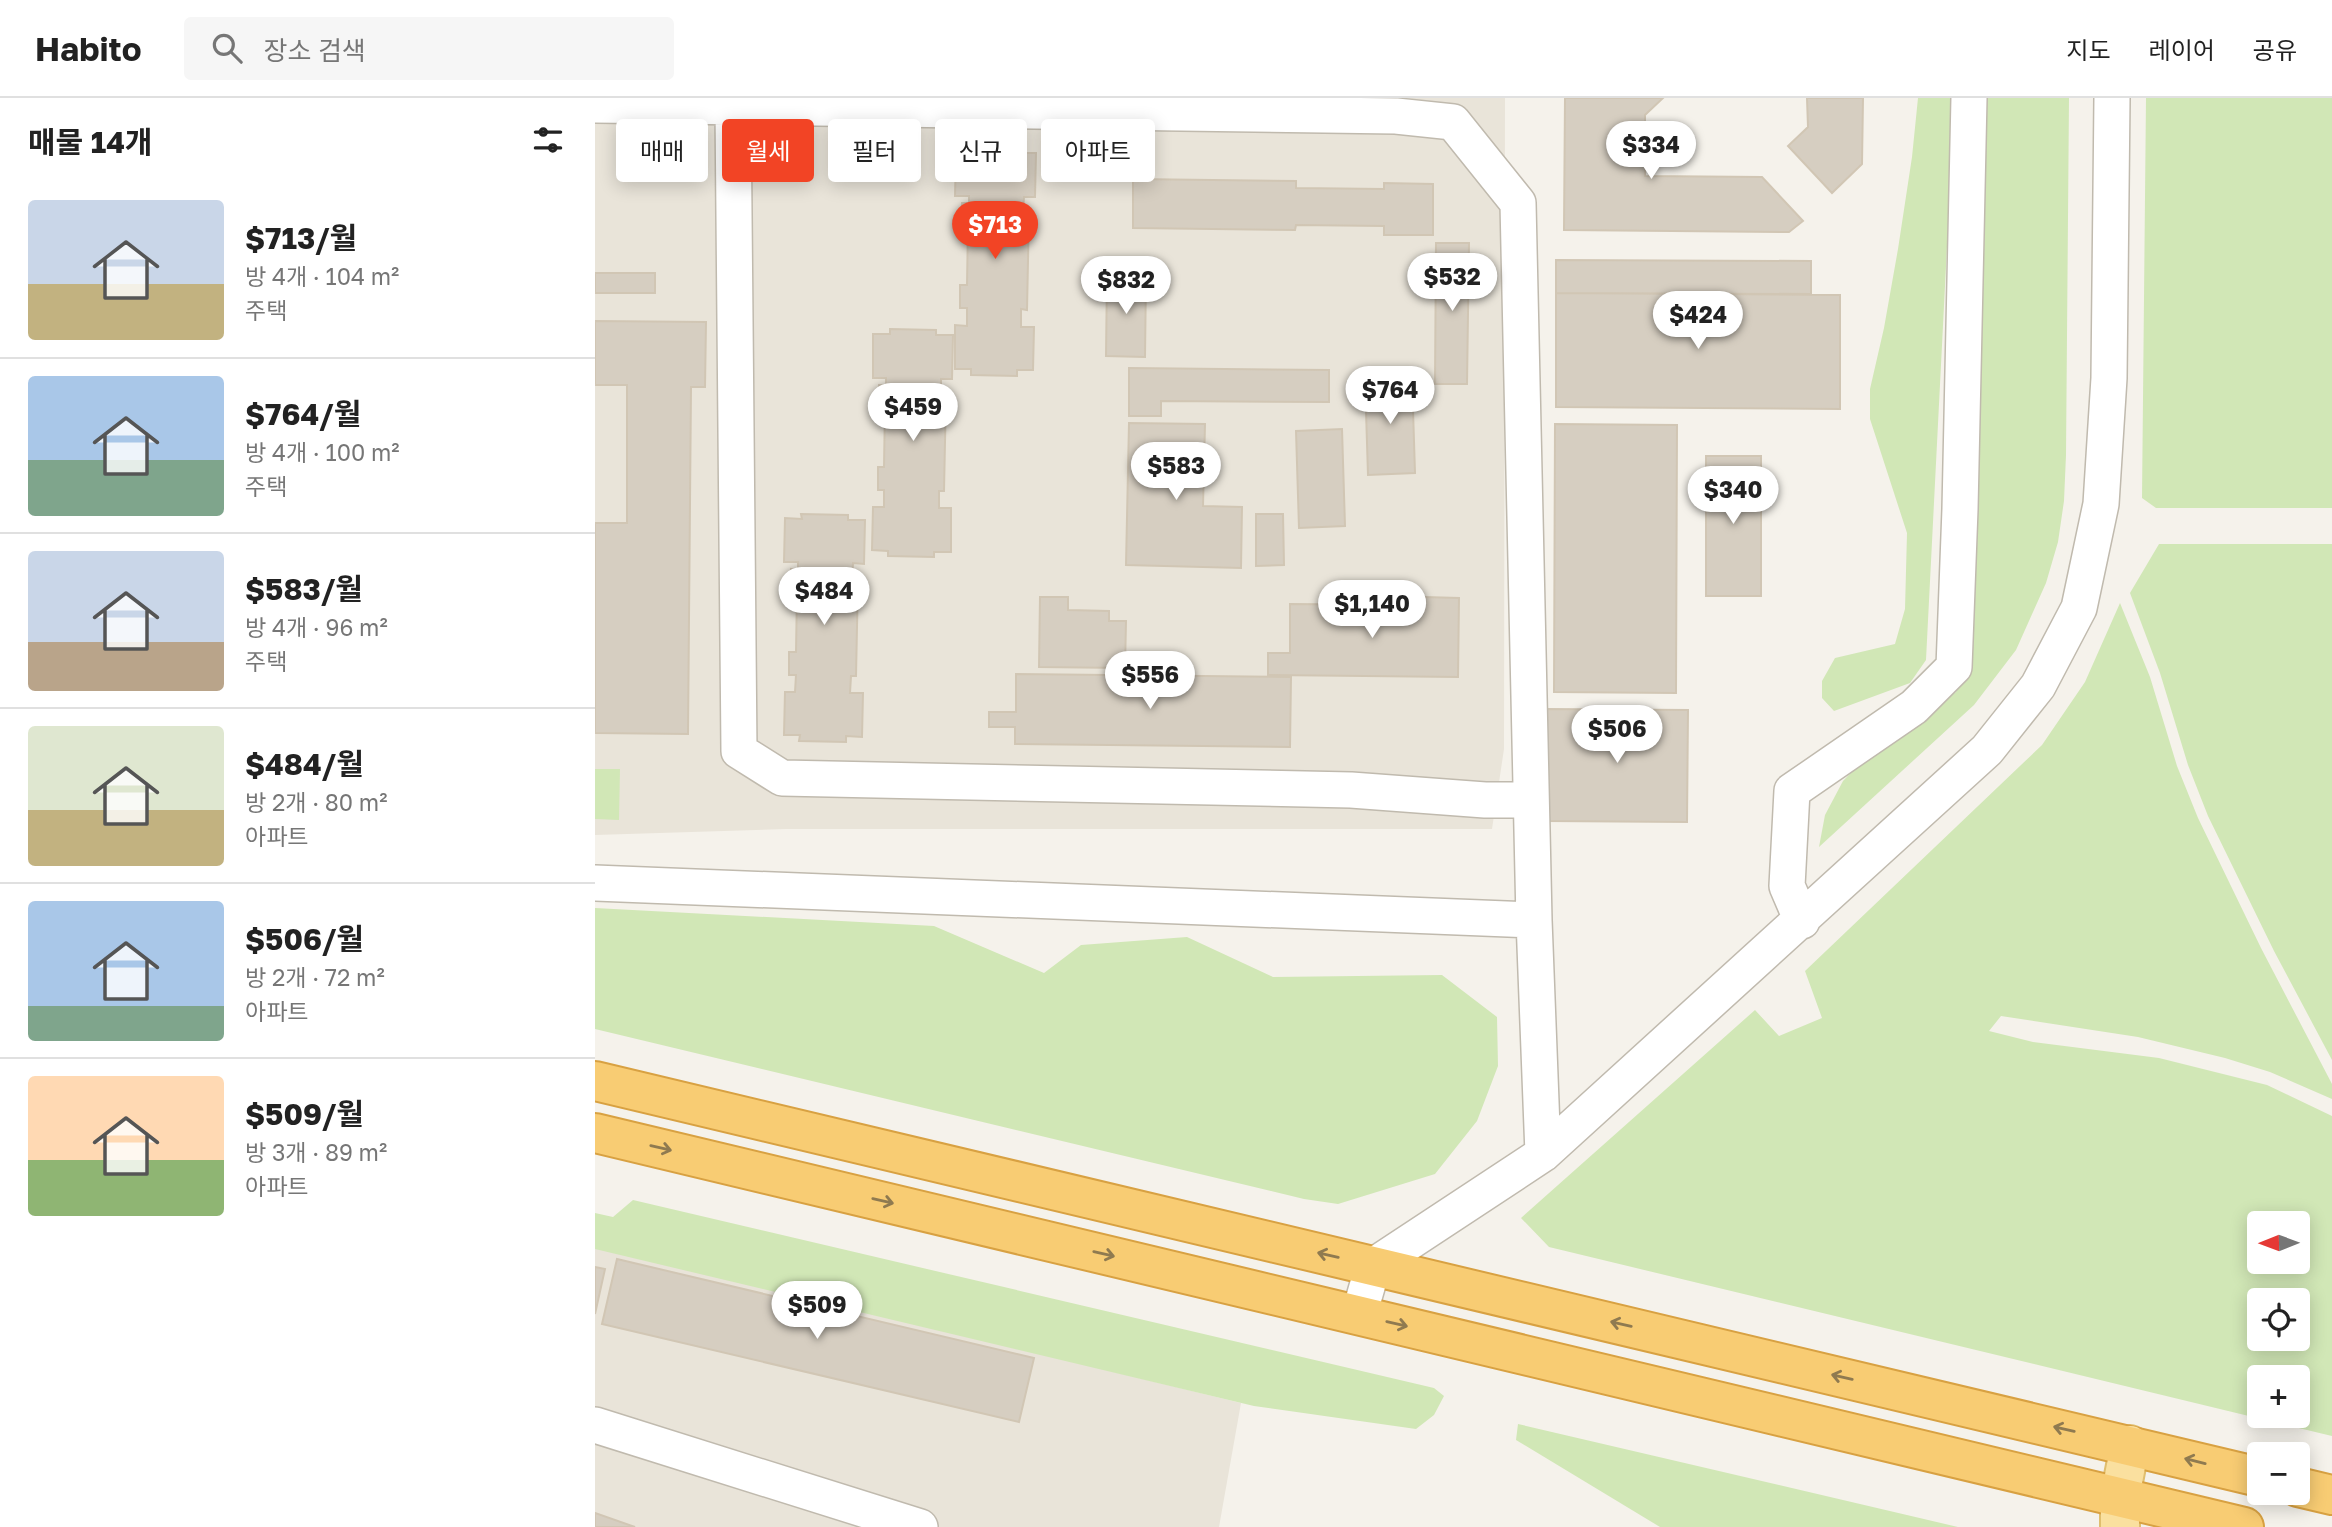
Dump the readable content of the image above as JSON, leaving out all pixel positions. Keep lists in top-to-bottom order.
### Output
{
  "north": "left",
  "page": {
    "header": "Habito",
    "search": "장소 검색",
    "nav": ["지도", "레이어", "공유"],
    "heading": "매물 14개",
    "chip": [
      "매매",
      "월세",
      "필터",
      "신규",
      "아파트"
    ],
    "price": [
      "$334",
      "$713",
      "$532",
      "$832",
      "$424",
      "$764",
      "$459",
      "$583",
      "$340",
      "$484",
      "$1,140",
      "$556",
      "$506",
      "$509"
    ],
    "list": [
      {
        "name": "$713/월",
        "note": "방 4개 · 104 m² · 주택"
      },
      {
        "name": "$764/월",
        "note": "방 4개 · 100 m² · 주택"
      },
      {
        "name": "$583/월",
        "note": "방 4개 · 96 m² · 주택"
      },
      {
        "name": "$484/월",
        "note": "방 2개 · 80 m² · 아파트"
      },
      {
        "name": "$506/월",
        "note": "방 2개 · 72 m² · 아파트"
      },
      {
        "name": "$509/월",
        "note": "방 3개 · 89 m² · 아파트"
      }
    ],
    "map_buttons": ["+", "−"]
  }
}
